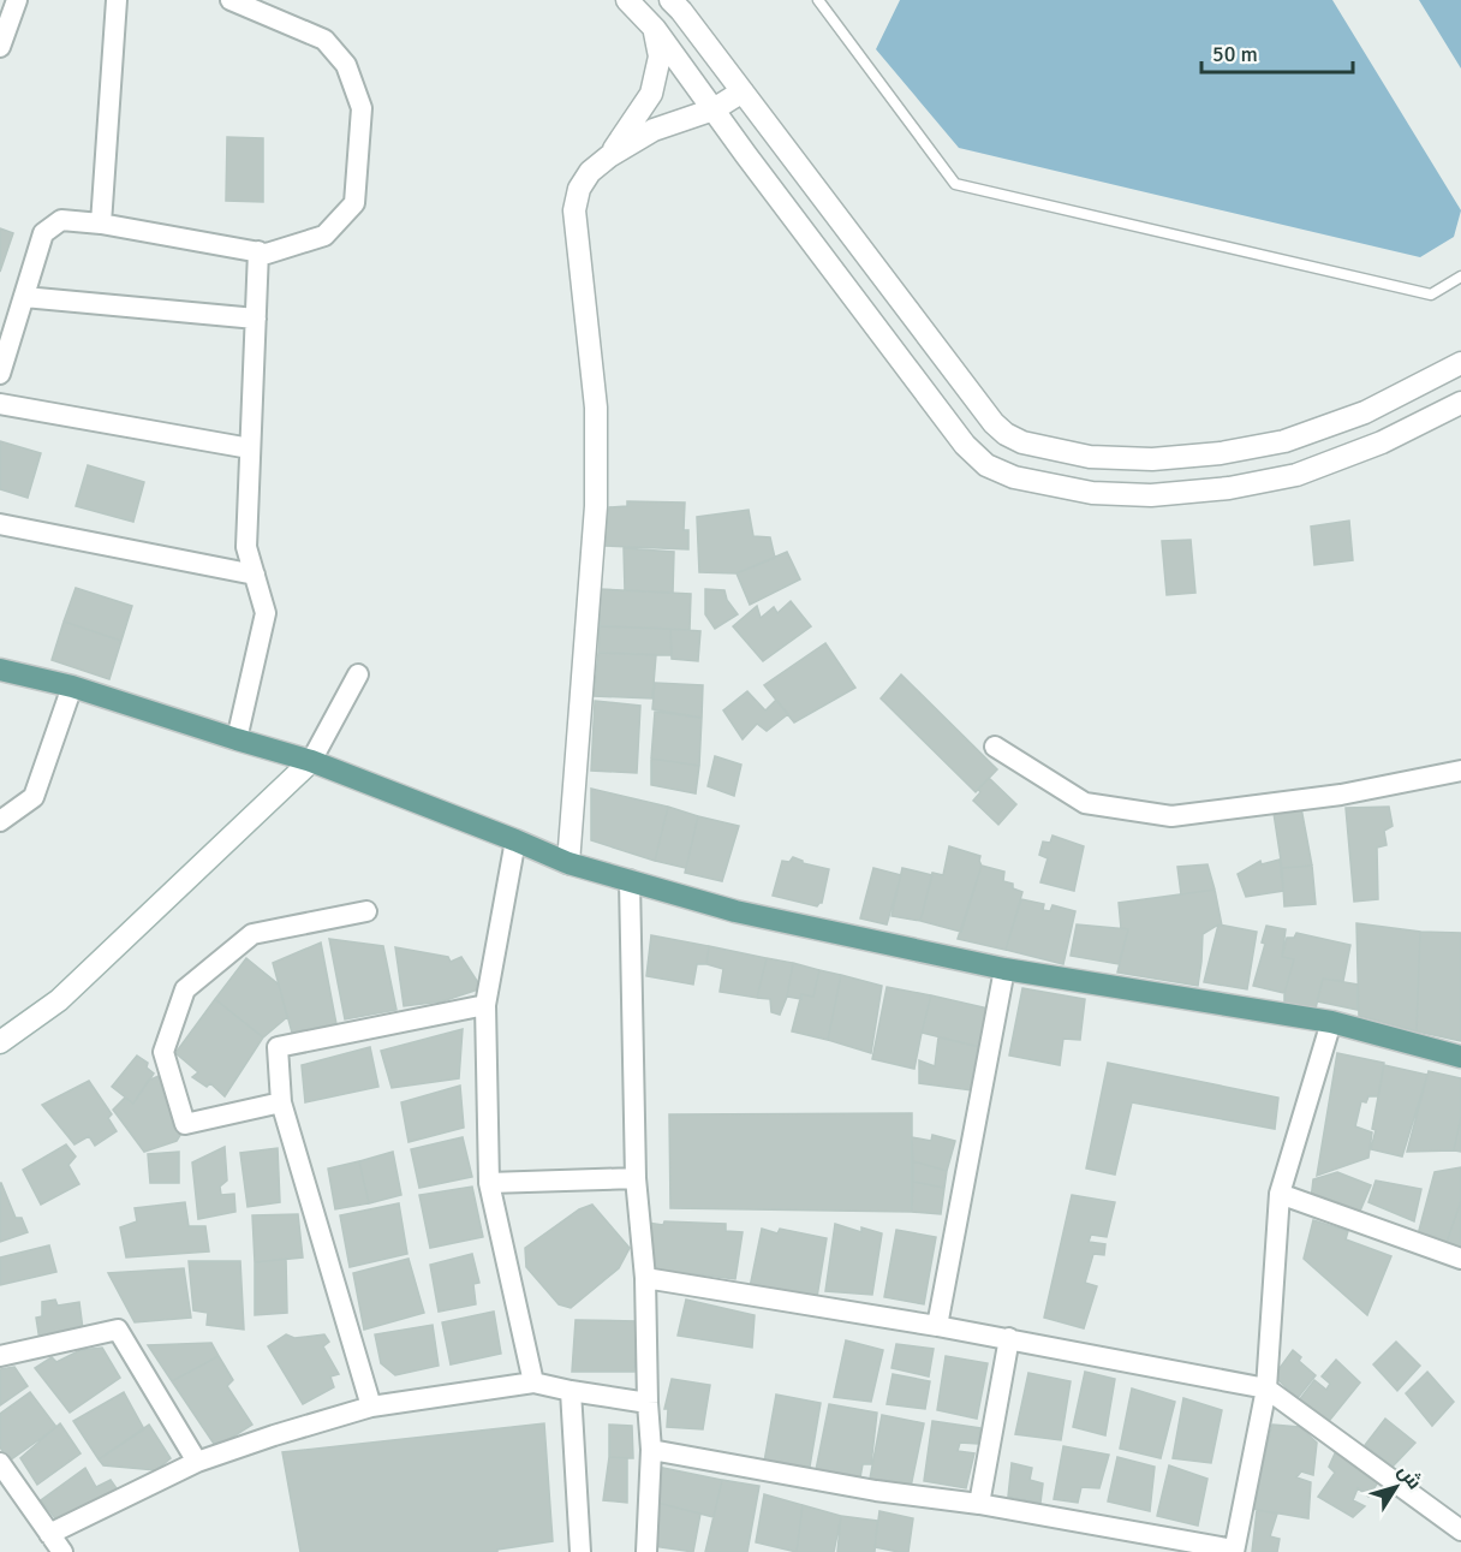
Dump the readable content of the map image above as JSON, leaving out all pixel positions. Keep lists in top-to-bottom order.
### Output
{
  "scale_bar": "50 m",
  "north": "top right"
}
